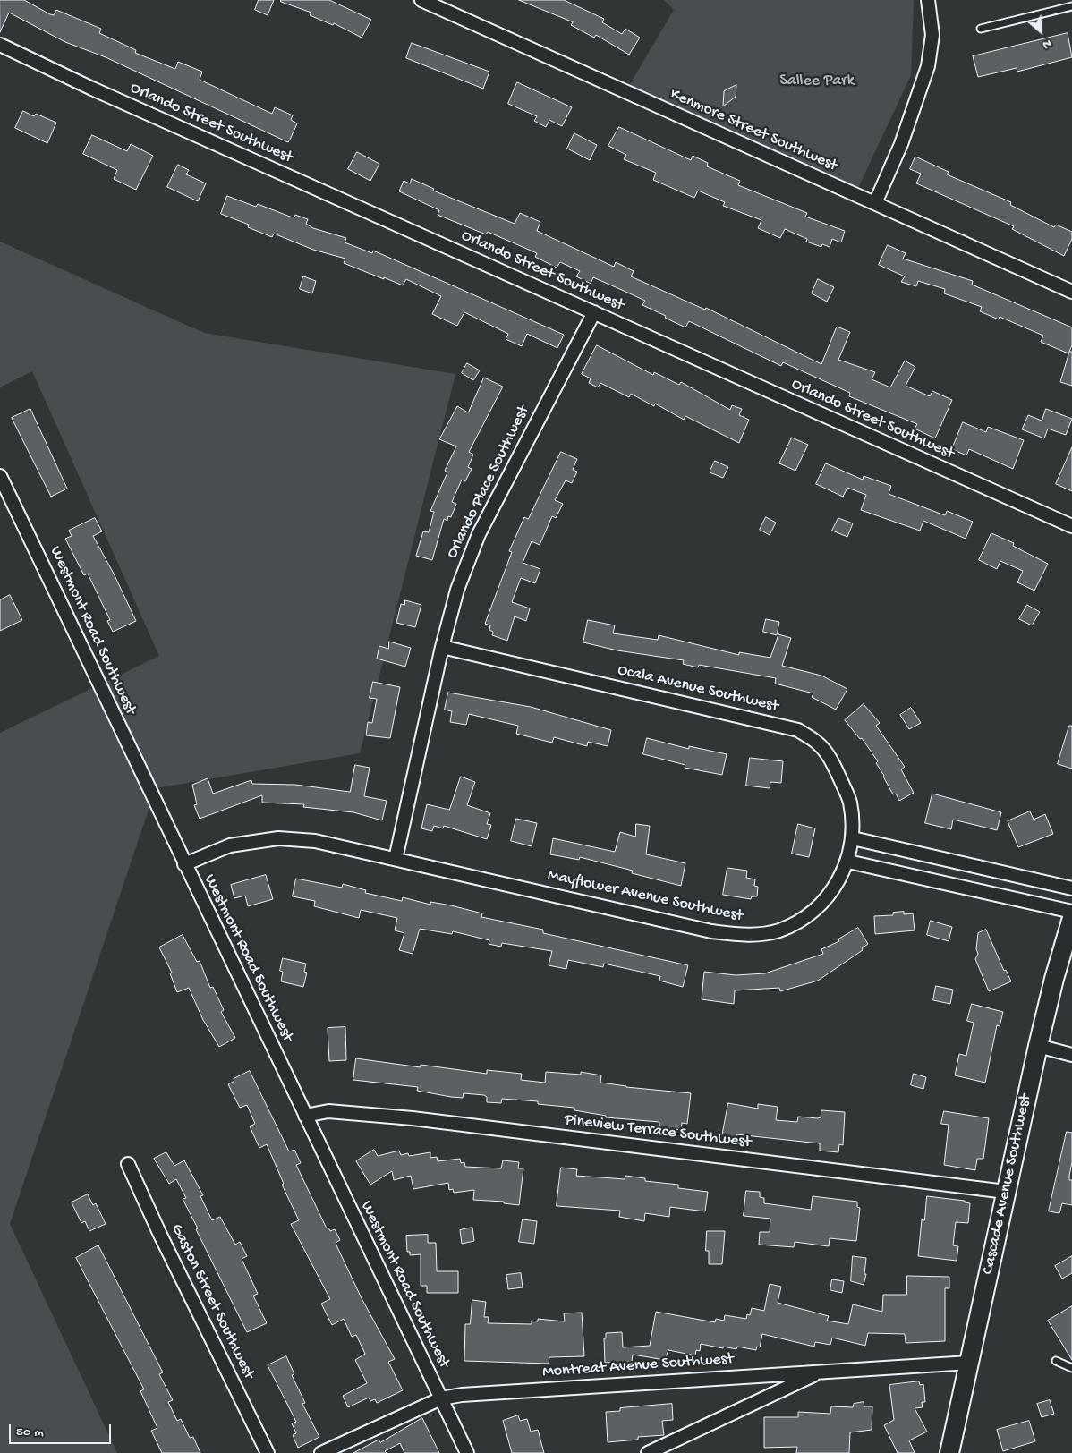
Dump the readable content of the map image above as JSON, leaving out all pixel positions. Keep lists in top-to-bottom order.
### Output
{
  "streets": {
    "main road": ["Cascade Avenue Southwest"],
    "street": [
      "Orlando Street Southwest",
      "Kenmore Street Southwest",
      "Orlando Place Southwest",
      "Westmont Road Southwest",
      "Ocala Avenue Southwest",
      "Mayflower Avenue Southwest",
      "Pineview Terrace Southwest",
      "Gaston Street Southwest",
      "Montreat Avenue Southwest"
    ]
  },
  "crossings": [
    ["Orlando Street Southwest", "Orlando Place Southwest"],
    ["Orlando Place Southwest", "Ocala Avenue Southwest"],
    ["Orlando Place Southwest", "Mayflower Avenue Southwest"],
    ["Westmont Road Southwest", "Mayflower Avenue Southwest"],
    ["Westmont Road Southwest", "Pineview Terrace Southwest"],
    ["Westmont Road Southwest", "Montreat Avenue Southwest"],
    ["Ocala Avenue Southwest", "Mayflower Avenue Southwest"],
    ["Pineview Terrace Southwest", "Cascade Avenue Southwest"],
    ["Cascade Avenue Southwest", "Montreat Avenue Southwest"]
  ],
  "parks": ["Sallee Park"],
  "scale_bar": "50 m",
  "north": "bottom right"
}
